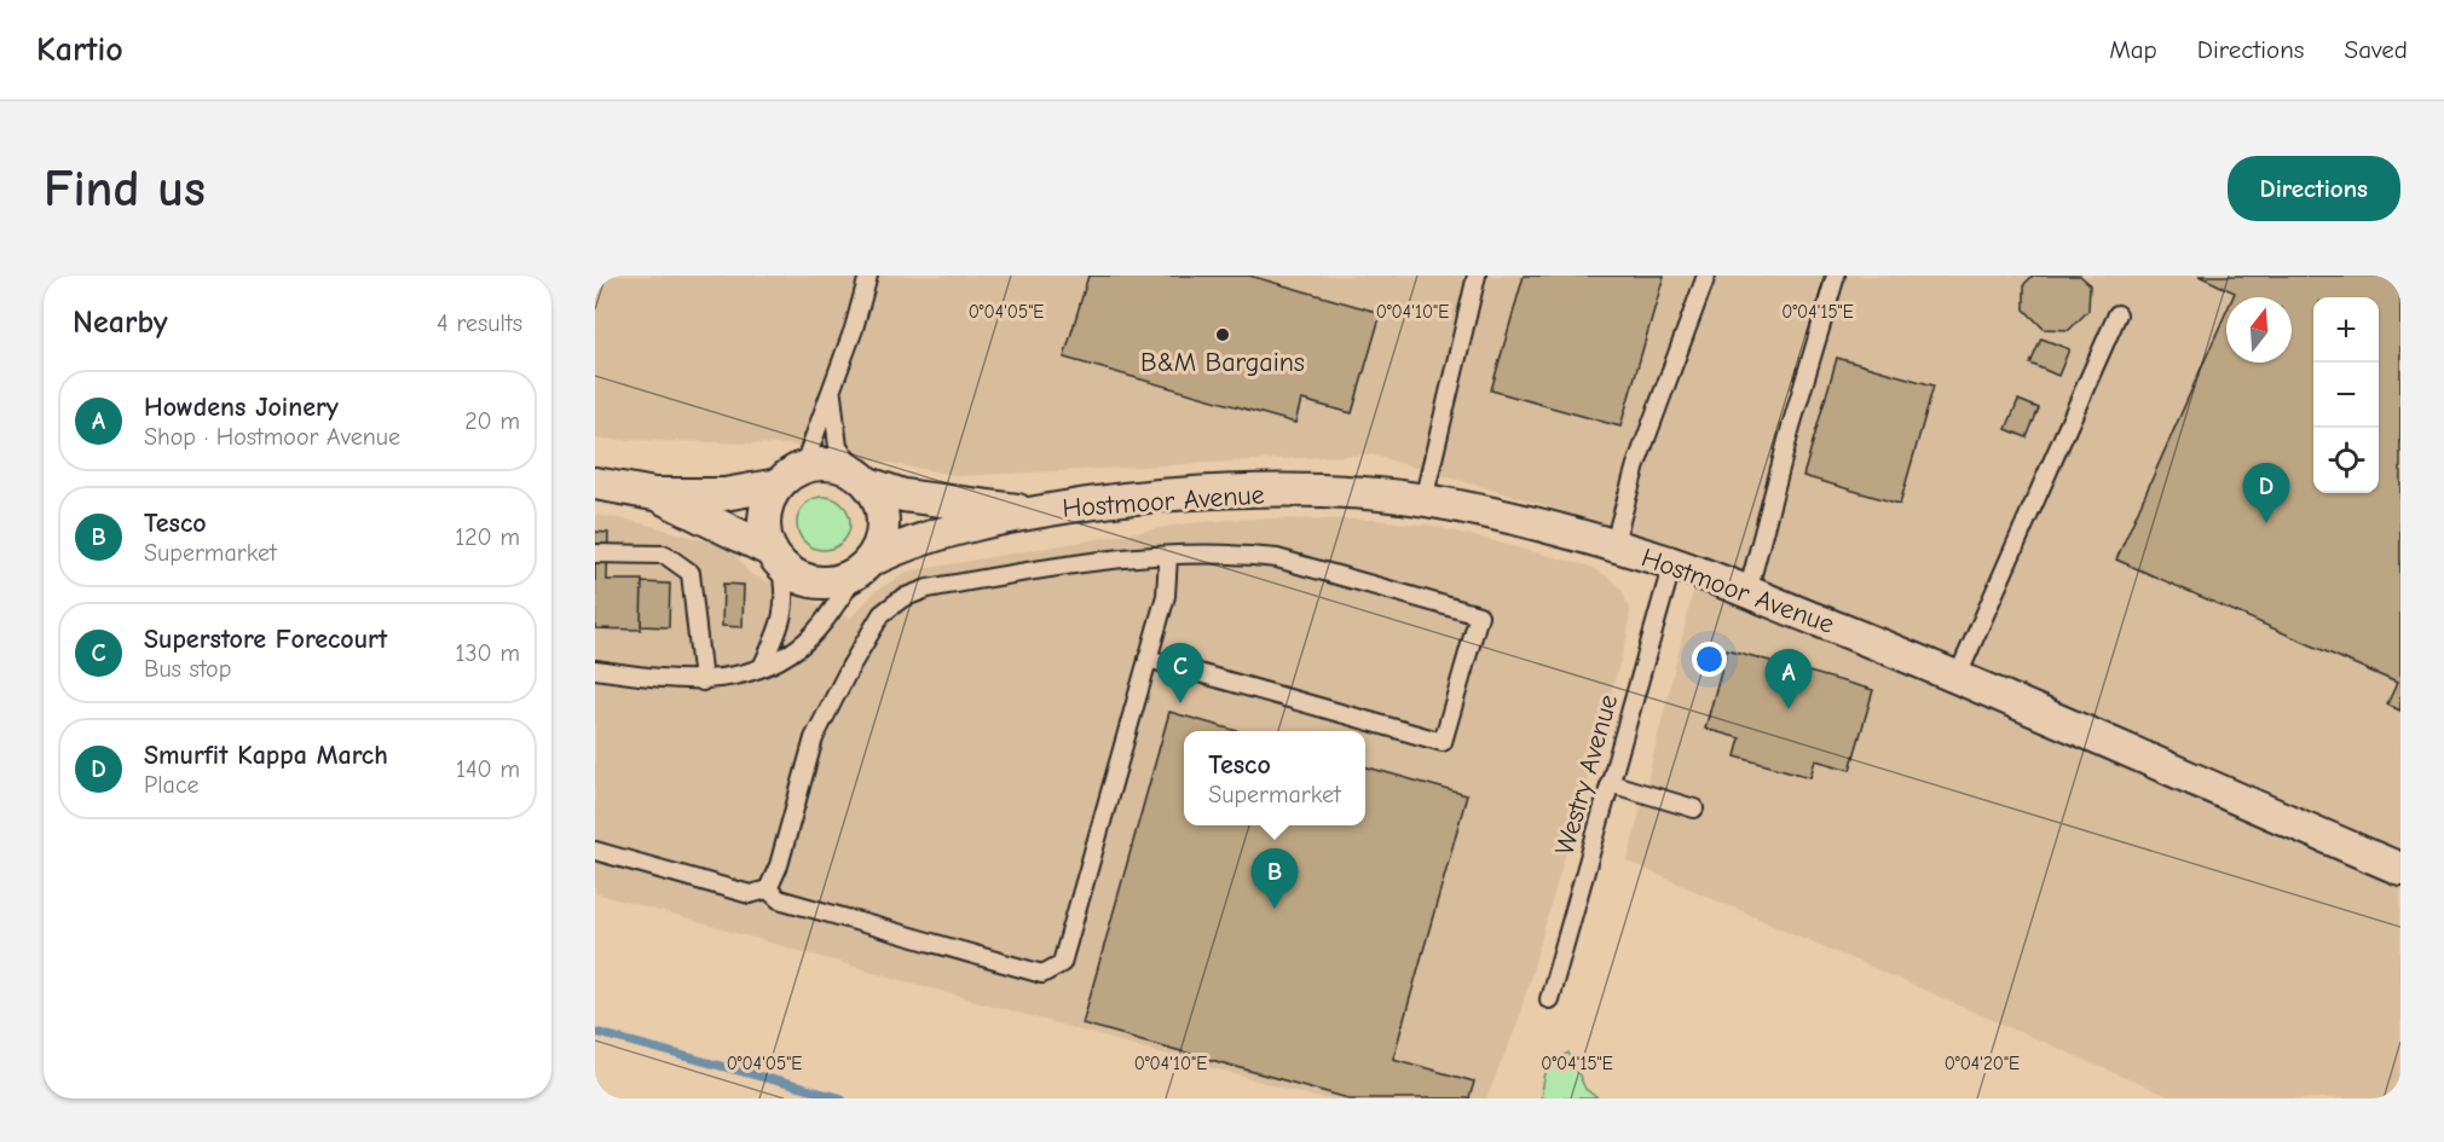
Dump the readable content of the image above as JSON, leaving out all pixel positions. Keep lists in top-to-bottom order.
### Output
{
  "streets": {
    "street": ["Hostmoor Avenue"],
    "lane": ["Westry Avenue"]
  },
  "crossings": [
    ["Hostmoor Avenue", "Westry Avenue"]
  ],
  "places": ["B&M Bargains"],
  "north": "top",
  "page": {
    "header": "Kartio",
    "nav": ["Map", "Directions", "Saved"],
    "buttons": "Directions",
    "title": "Find us",
    "heading": ["Nearby", "4 results"],
    "map_buttons": ["+", "−"],
    "list": [
      {
        "mark": "A",
        "name": "Howdens Joinery",
        "note": "Shop · Hostmoor Avenue",
        "value": "20 m"
      },
      {
        "mark": "B",
        "name": "Tesco",
        "note": "Supermarket",
        "value": "120 m"
      },
      {
        "mark": "C",
        "name": "Superstore Forecourt",
        "note": "Bus stop",
        "value": "130 m"
      },
      {
        "mark": "D",
        "name": "Smurfit Kappa March",
        "note": "Place",
        "value": "140 m"
      }
    ],
    "pins": [
      "D",
      "C",
      "A",
      "B"
    ],
    "popup": ["Tesco", "Supermarket"]
  },
  "coordinates": [
    "0°04'05\"E",
    "0°04'10\"E",
    "0°04'15\"E",
    "0°04'20\"E"
  ]
}
